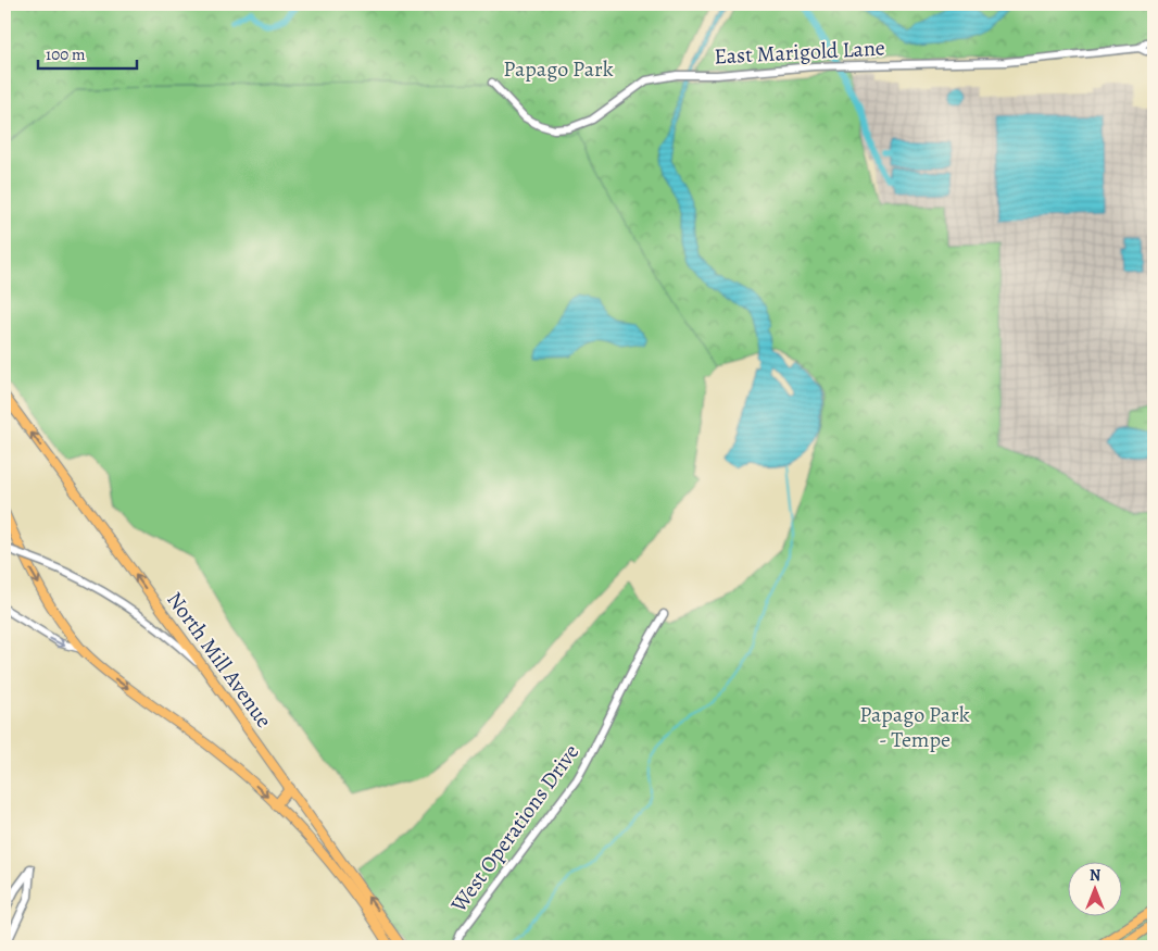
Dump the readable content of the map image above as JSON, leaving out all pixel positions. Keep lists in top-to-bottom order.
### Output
{
  "streets": {
    "main road": ["North Mill Avenue"],
    "street": ["East Marigold Lane", "West Operations Drive"]
  },
  "parks": ["Papago Park", "Papago Park - Tempe"],
  "scale_bar": "100 m",
  "north": "top"
}
